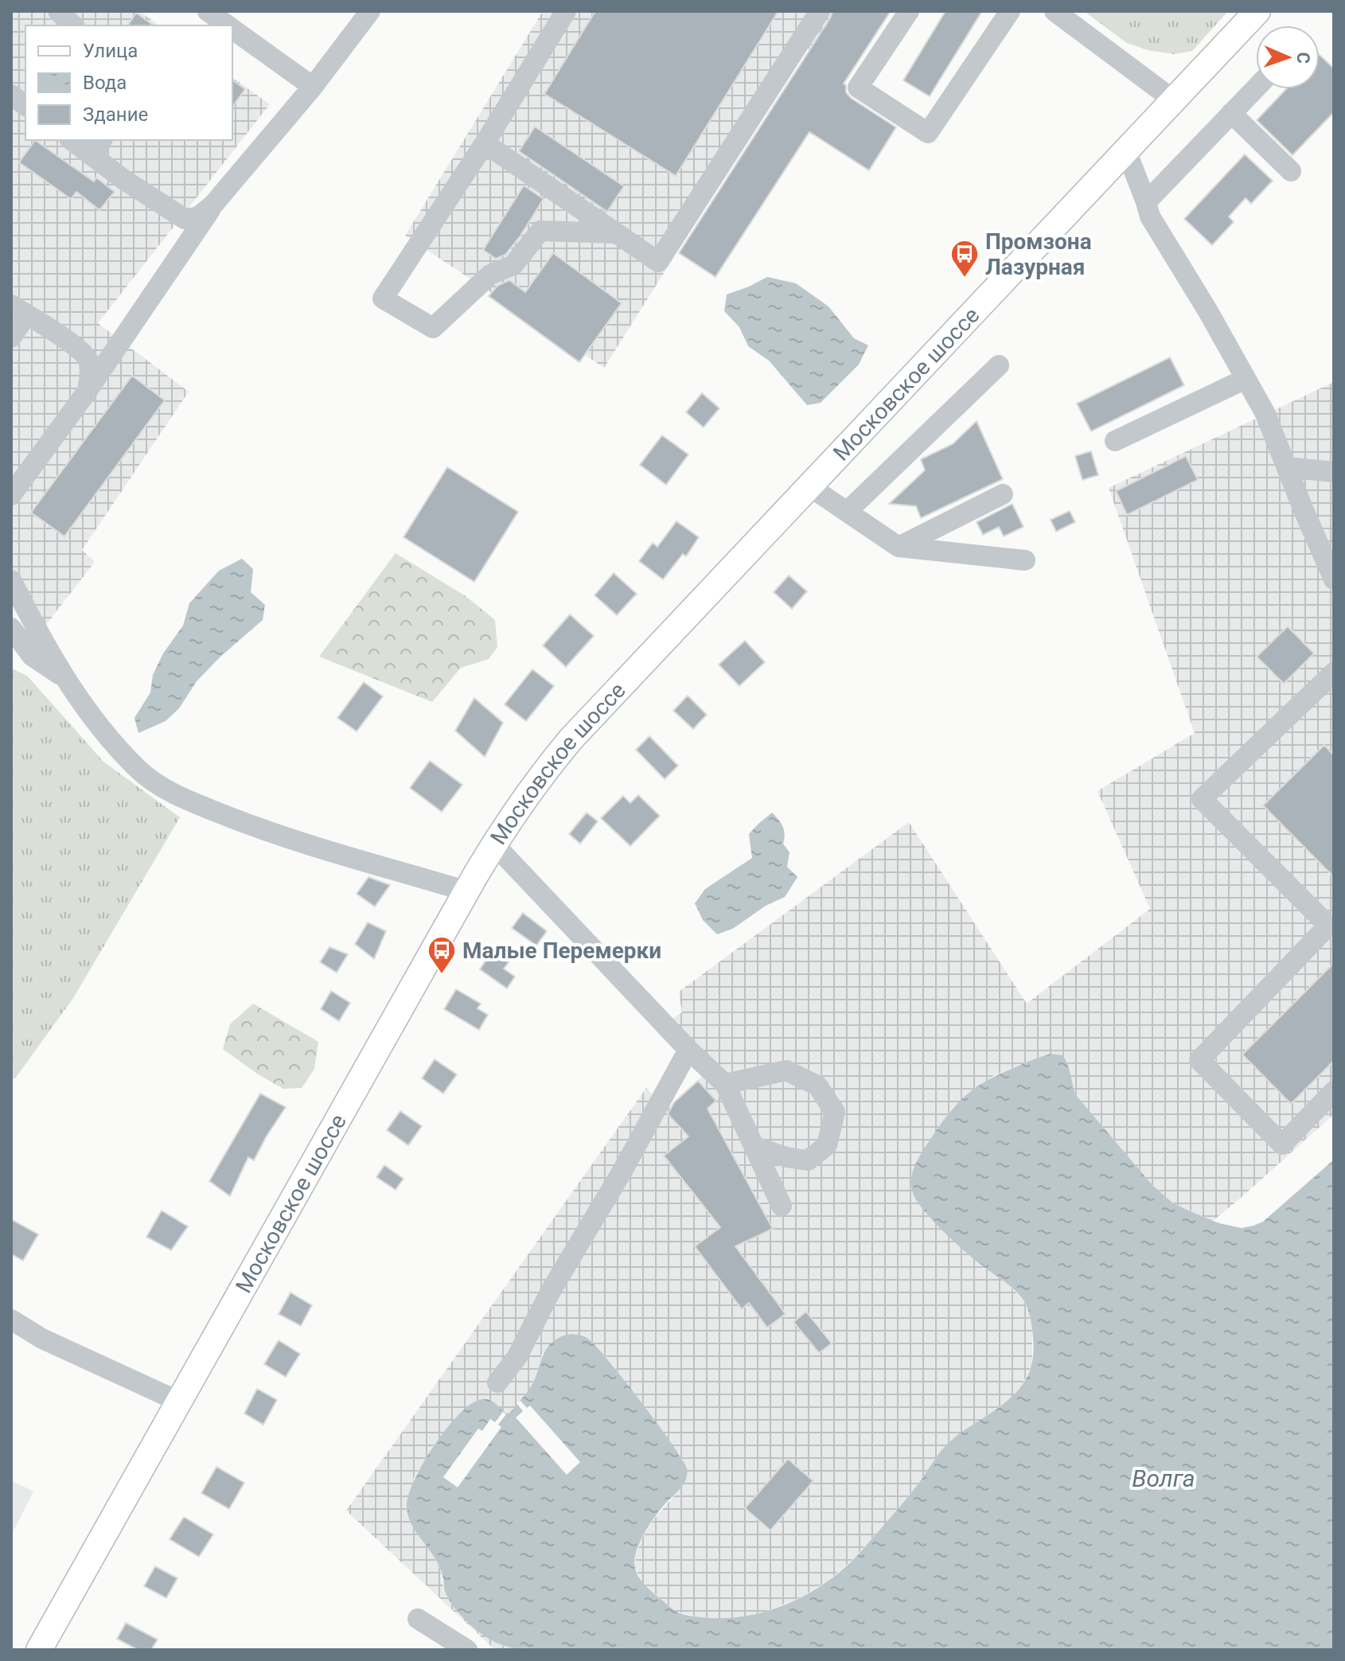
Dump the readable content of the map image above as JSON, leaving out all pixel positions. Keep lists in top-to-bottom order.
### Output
{
  "streets": {
    "main road": ["Московское шоссе"]
  },
  "water": ["Волга"],
  "places": {
    "bus stop": ["Промзона Лазурная", "Малые Перемерки"]
  },
  "legend": ["Улица", "Вода", "Здание"],
  "north": "right"
}
